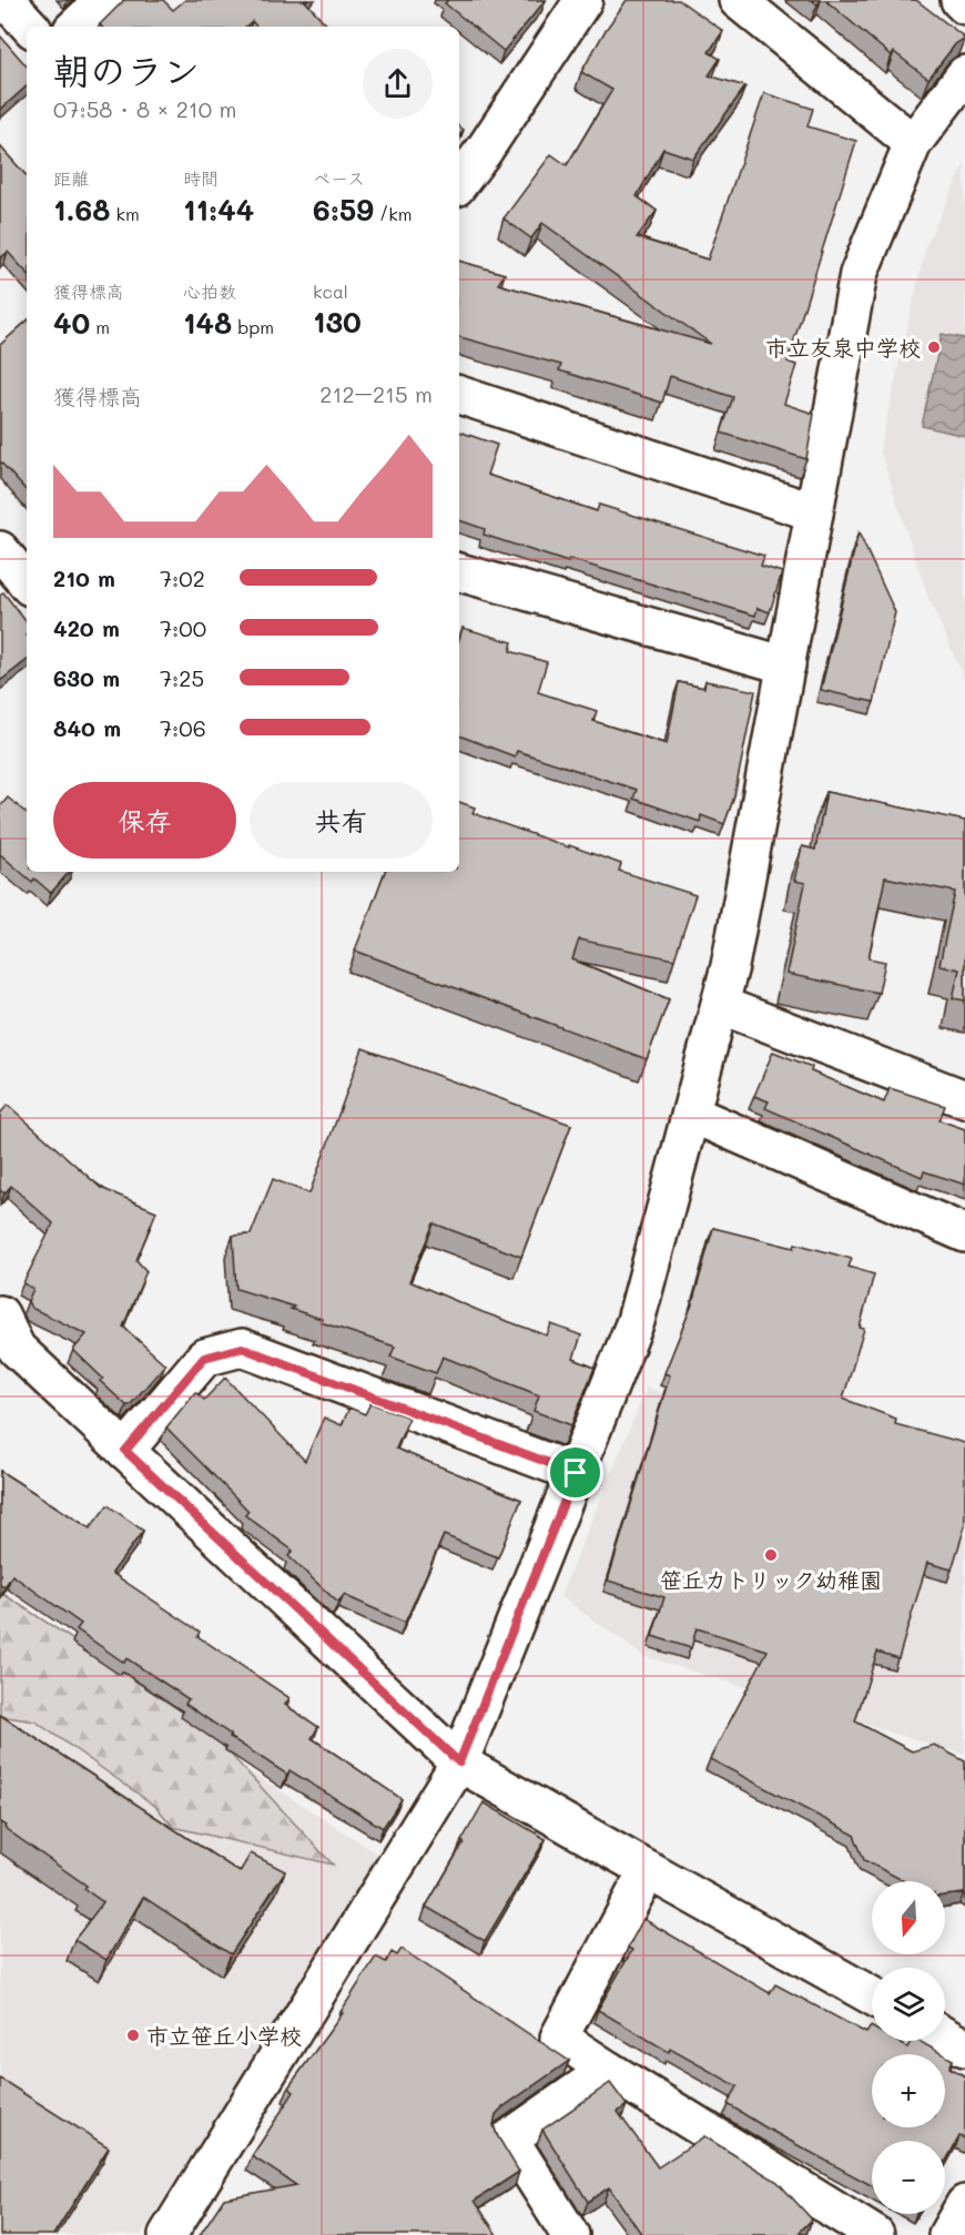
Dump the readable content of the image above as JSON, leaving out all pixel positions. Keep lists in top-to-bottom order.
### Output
{
  "places": ["市立友泉中学校", "笹丘カトリック幼稚園", "市立笹丘小学校"],
  "north": "bottom",
  "page": {
    "heading": ["朝のラン", "07:58 · 8 × 210 m"],
    "stats": [
      ["距離", "1.68 km"],
      ["時間", "11:44"],
      ["ペース", "6:59 /km"],
      ["獲得標高", "40 m"],
      ["心拍数", "148 bpm"],
      ["kcal", "130"]
    ],
    "chart": ["獲得標高", "212–215 m"],
    "list": [
      {
        "name": "210 m",
        "note": "7:02"
      },
      {
        "name": "420 m",
        "note": "7:00"
      },
      {
        "name": "630 m",
        "note": "7:25"
      },
      {
        "name": "840 m",
        "note": "7:06"
      }
    ],
    "buttons": ["保存", "共有"],
    "map_buttons": ["+", "−"]
  }
}
